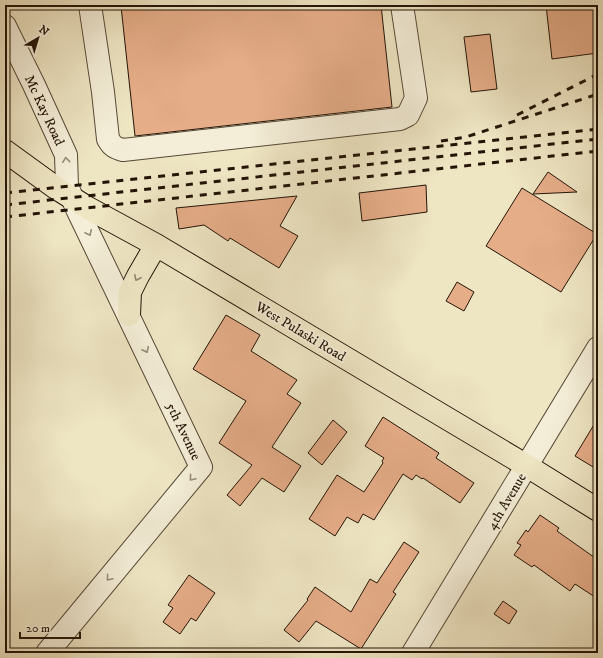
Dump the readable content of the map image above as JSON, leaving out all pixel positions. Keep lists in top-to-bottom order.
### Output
{
  "streets": {
    "main road": ["West Pulaski Road"],
    "street": ["Mc Kay Road", "5th Avenue", "4th Avenue"]
  },
  "crossings": [
    ["Mc Kay Road", "West Pulaski Road"],
    ["Mc Kay Road", "5th Avenue"],
    ["West Pulaski Road", "5th Avenue"],
    ["West Pulaski Road", "4th Avenue"]
  ],
  "one_way": ["Mc Kay Road", "5th Avenue"],
  "scale_bar": "20 m",
  "north": "top right"
}
